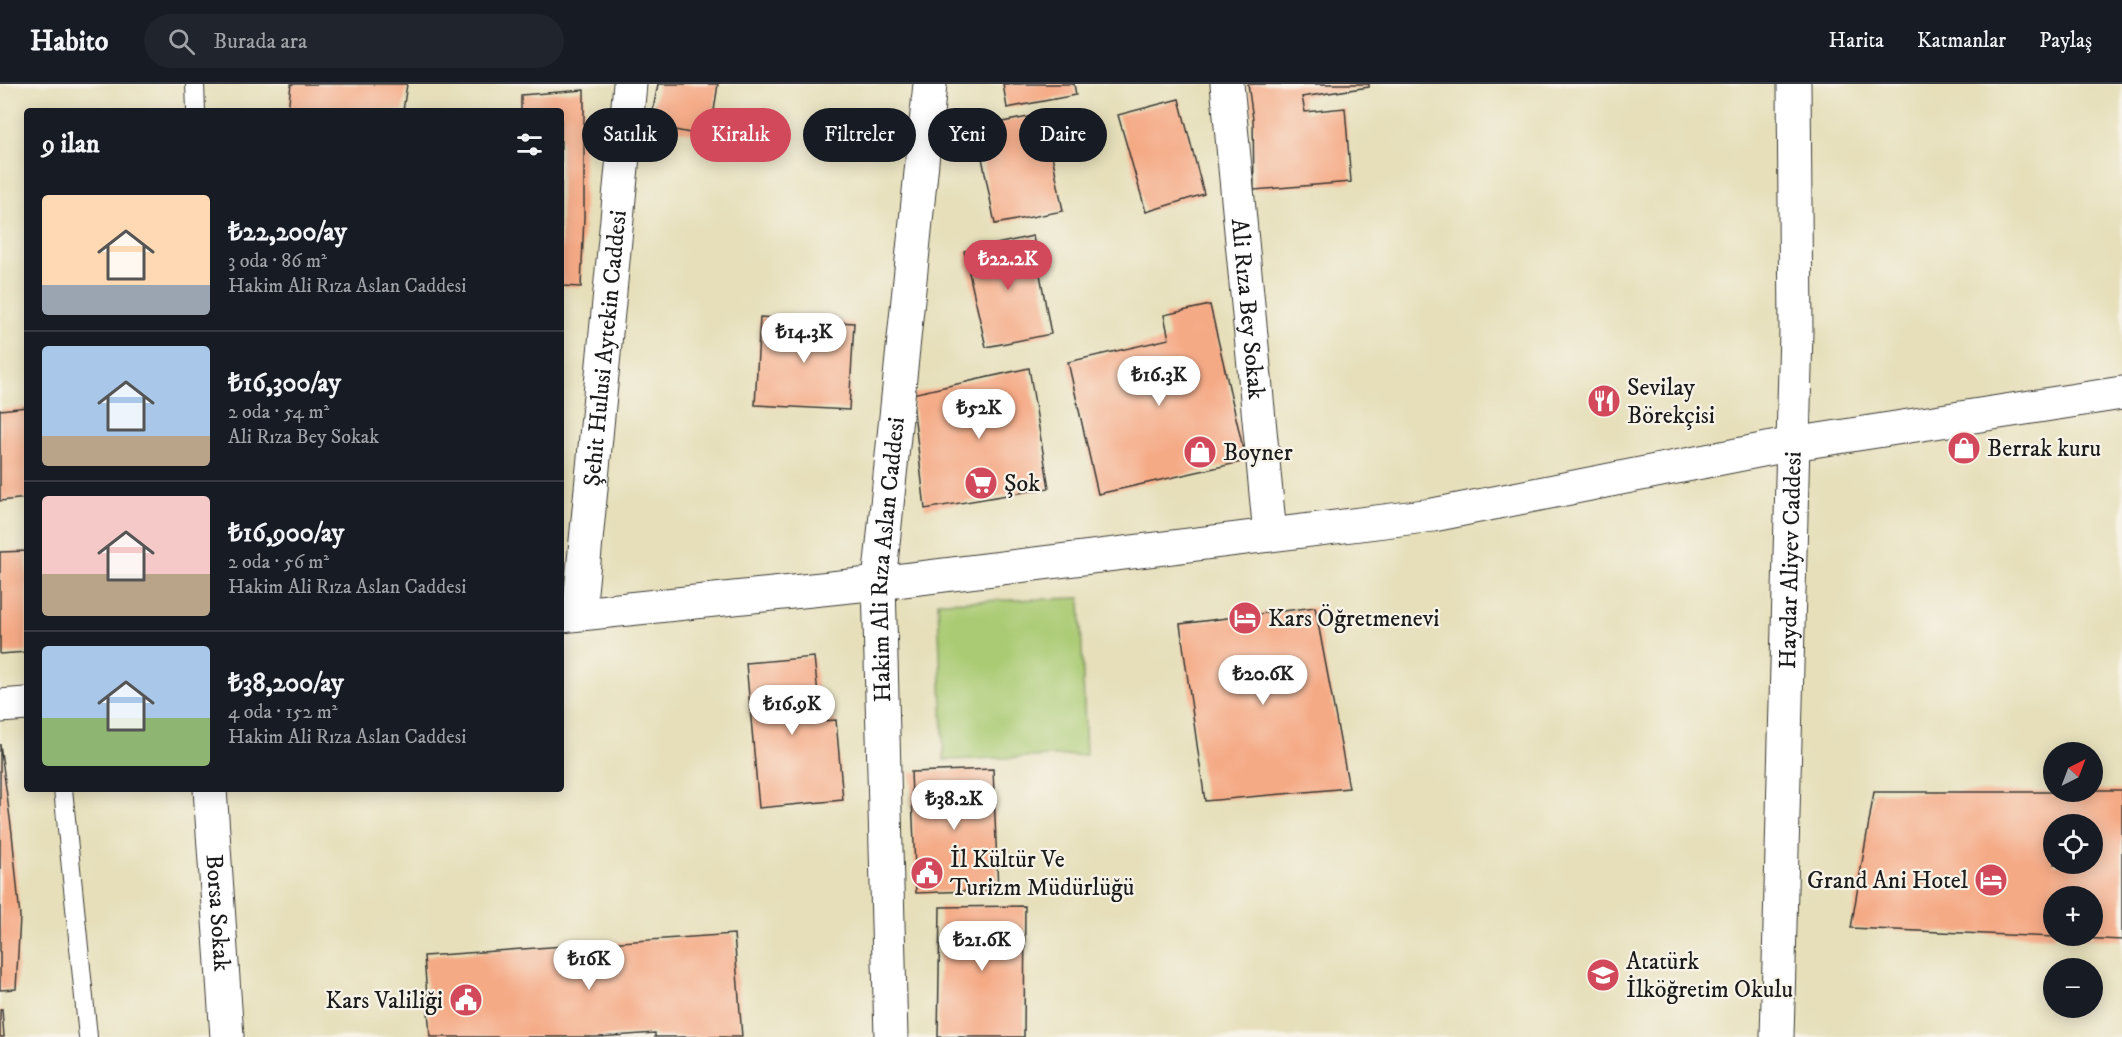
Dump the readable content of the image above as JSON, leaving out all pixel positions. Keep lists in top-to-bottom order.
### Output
{
  "streets": {
    "street": [
      "Ali Rıza Bey Sokak",
      "Şehit Hulusi Aytekin Caddesi",
      "Hakim Ali Rıza Aslan Caddesi",
      "Haydar Aliyev Caddesi",
      "Borsa Sokak"
    ]
  },
  "places": {
    "restaurant": ["Sevilay Börekçisi"],
    "shop": ["Berrak kuru", "Boyner"],
    "supermarket": ["Şok"],
    "hotel": ["Kars Öğretmenevi", "Grand Ani Hotel"],
    "public building": ["İl Kültür Ve Turizm Müdürlüğü", "Kars Valiliği"],
    "school or university": ["Atatürk İlköğretim Okulu"]
  },
  "north": "top right",
  "page": {
    "header": "Habito",
    "search": "Burada ara",
    "nav": ["Harita", "Katmanlar", "Paylaş"],
    "chip": [
      "Satılık",
      "Kiralık",
      "Filtreler",
      "Yeni",
      "Daire"
    ],
    "heading": "9 ilan",
    "list": [
      {
        "name": "₺22,200/ay",
        "note": "3 oda · 86 m² · Hakim Ali Rıza Aslan Caddesi"
      },
      {
        "name": "₺16,300/ay",
        "note": "2 oda · 54 m² · Ali Rıza Bey Sokak"
      },
      {
        "name": "₺16,900/ay",
        "note": "2 oda · 56 m² · Hakim Ali Rıza Aslan Caddesi"
      },
      {
        "name": "₺38,200/ay",
        "note": "4 oda · 152 m² · Hakim Ali Rıza Aslan Caddesi"
      }
    ],
    "price": [
      "₺22.2K",
      "₺14.3K",
      "₺16.3K",
      "₺52K",
      "₺20.6K",
      "₺16.9K",
      "₺38.2K",
      "₺21.6K",
      "₺16K"
    ],
    "map_buttons": ["+", "−"]
  }
}
